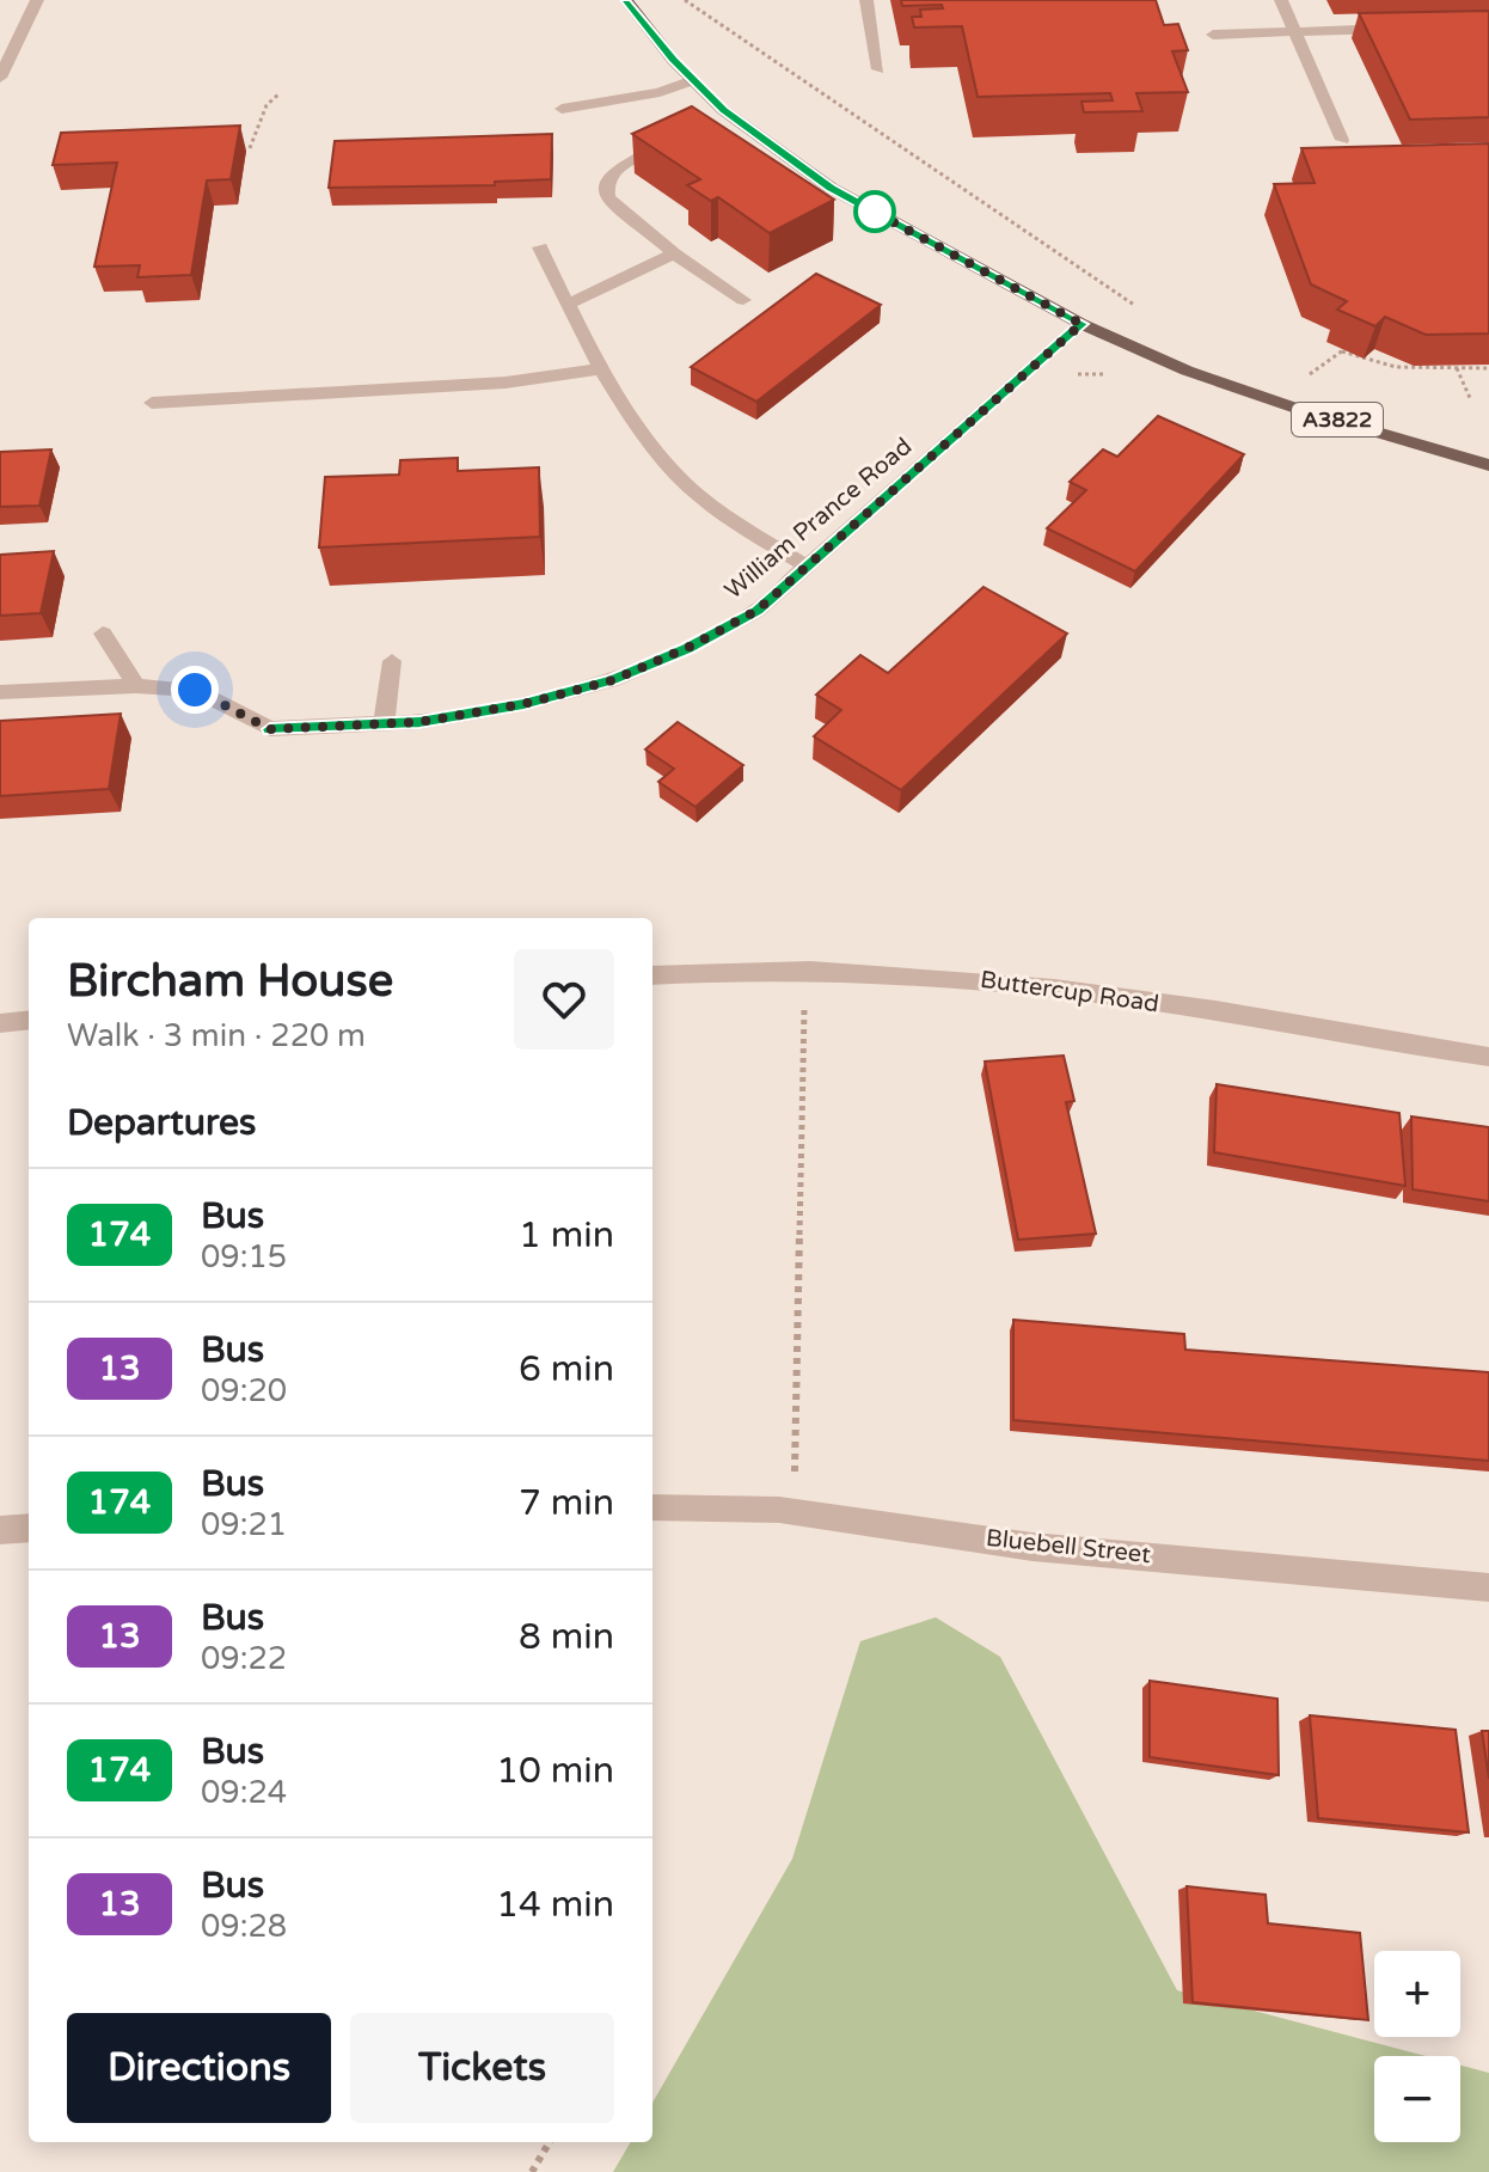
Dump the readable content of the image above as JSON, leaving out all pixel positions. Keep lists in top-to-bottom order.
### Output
{
  "streets": {
    "main road": ["A3822"],
    "street": ["William Prance Road", "Buttercup Road", "Bluebell Street"]
  },
  "crossings": [
    ["A3822", "William Prance Road"]
  ],
  "lines": ["bus line 174"],
  "page": {
    "heading": [
      ["Bircham House", "Walk · 3 min · 220 m"],
      "Departures"
    ],
    "list": [
      {
        "mark": "174",
        "name": "Bus",
        "note": "09:15",
        "value": "1 min"
      },
      {
        "mark": "13",
        "name": "Bus",
        "note": "09:20",
        "value": "6 min"
      },
      {
        "mark": "174",
        "name": "Bus",
        "note": "09:21",
        "value": "7 min"
      },
      {
        "mark": "13",
        "name": "Bus",
        "note": "09:22",
        "value": "8 min"
      },
      {
        "mark": "174",
        "name": "Bus",
        "note": "09:24",
        "value": "10 min"
      },
      {
        "mark": "13",
        "name": "Bus",
        "note": "09:28",
        "value": "14 min"
      }
    ],
    "map_buttons": ["+", "−"],
    "buttons": ["Directions", "Tickets"]
  }
}
